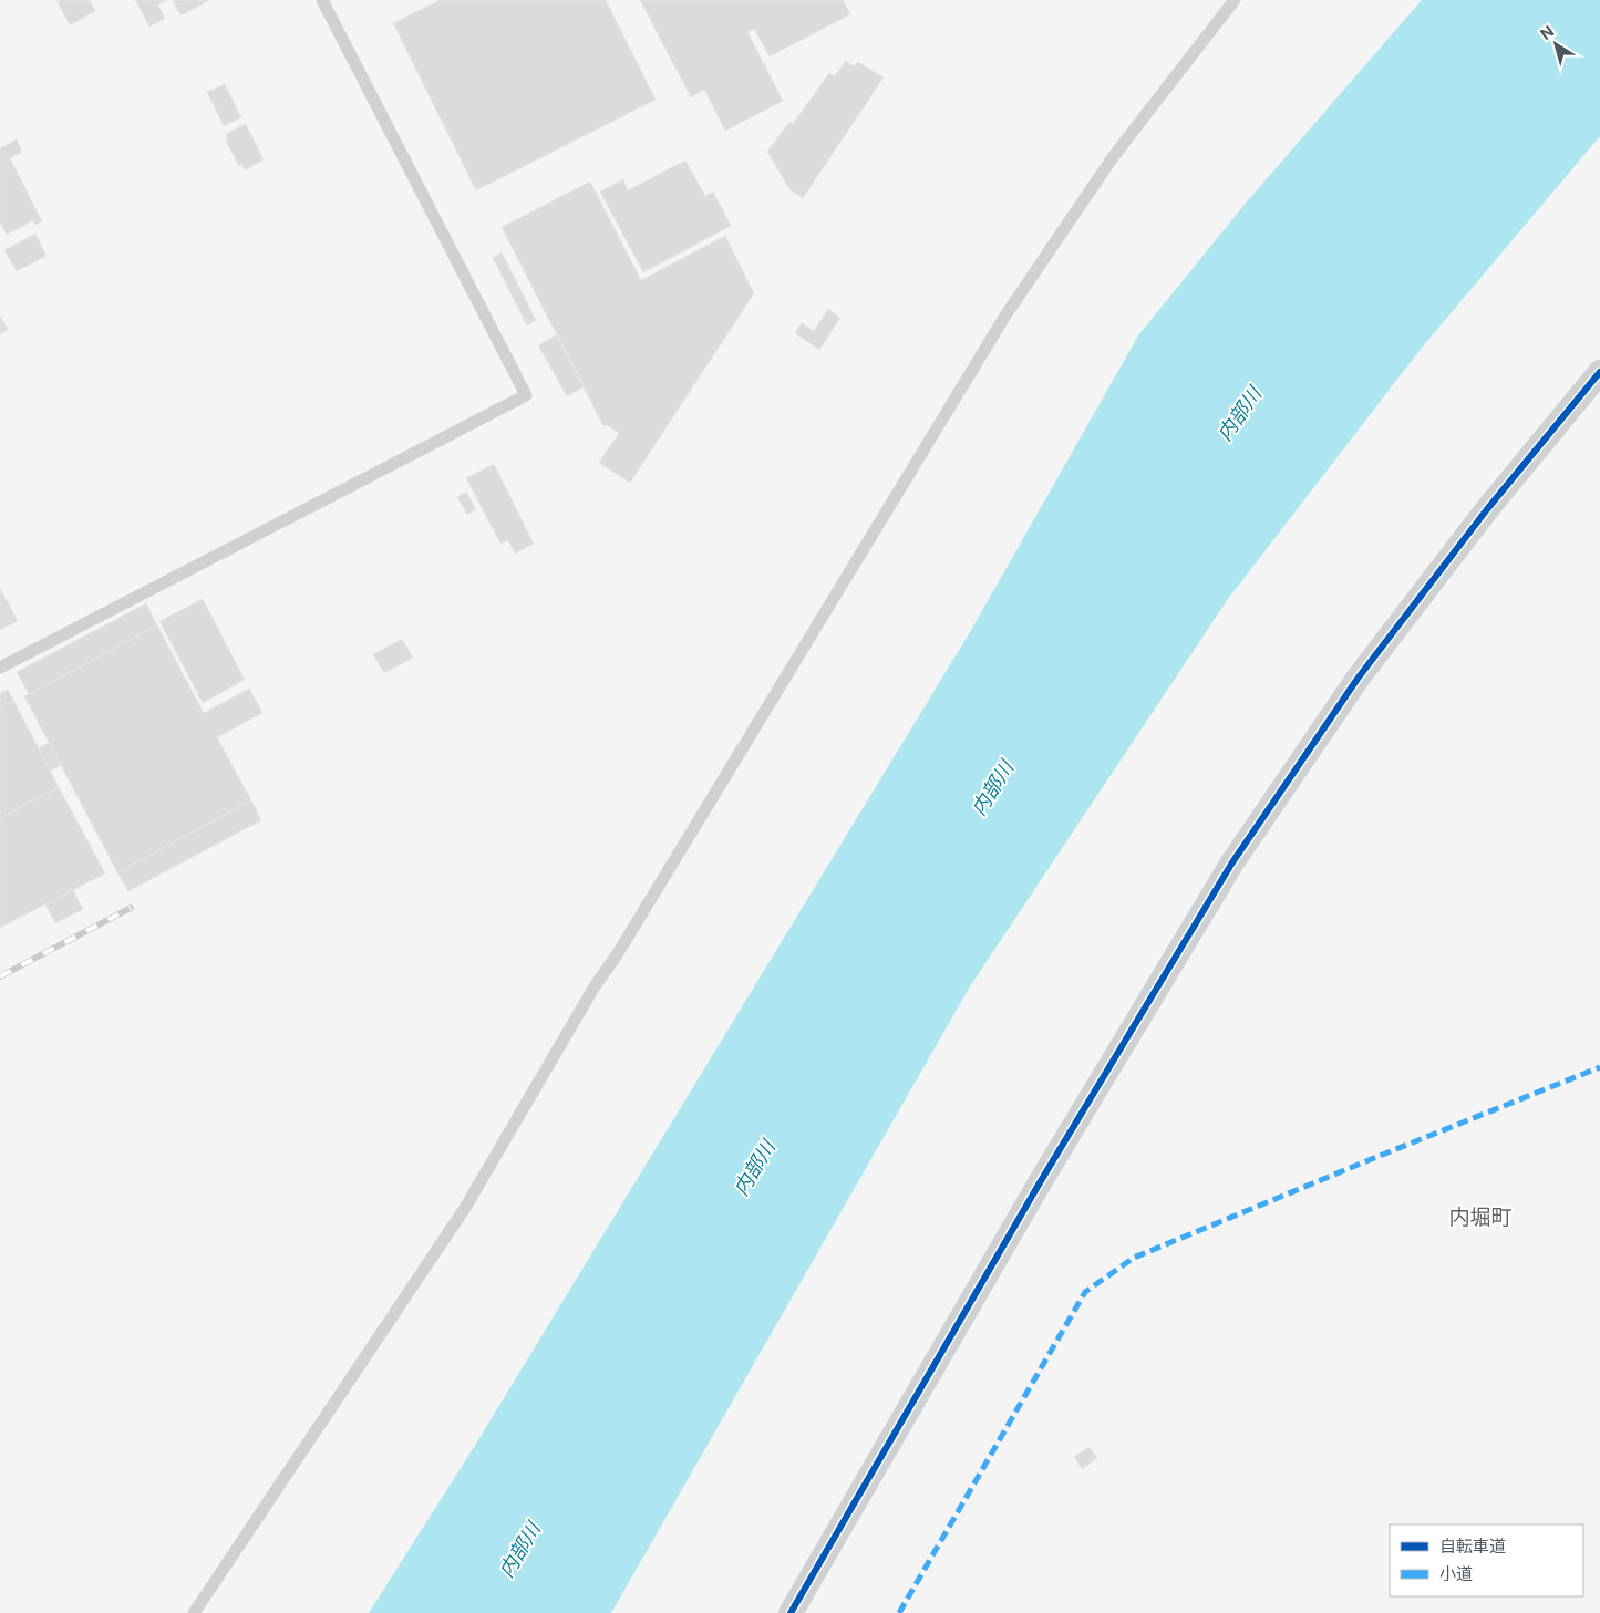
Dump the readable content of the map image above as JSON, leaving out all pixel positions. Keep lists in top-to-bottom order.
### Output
{
  "districts": ["内堀町"],
  "water": ["内部川"],
  "legend": ["自転車道", "小道"],
  "north": "top left"
}
